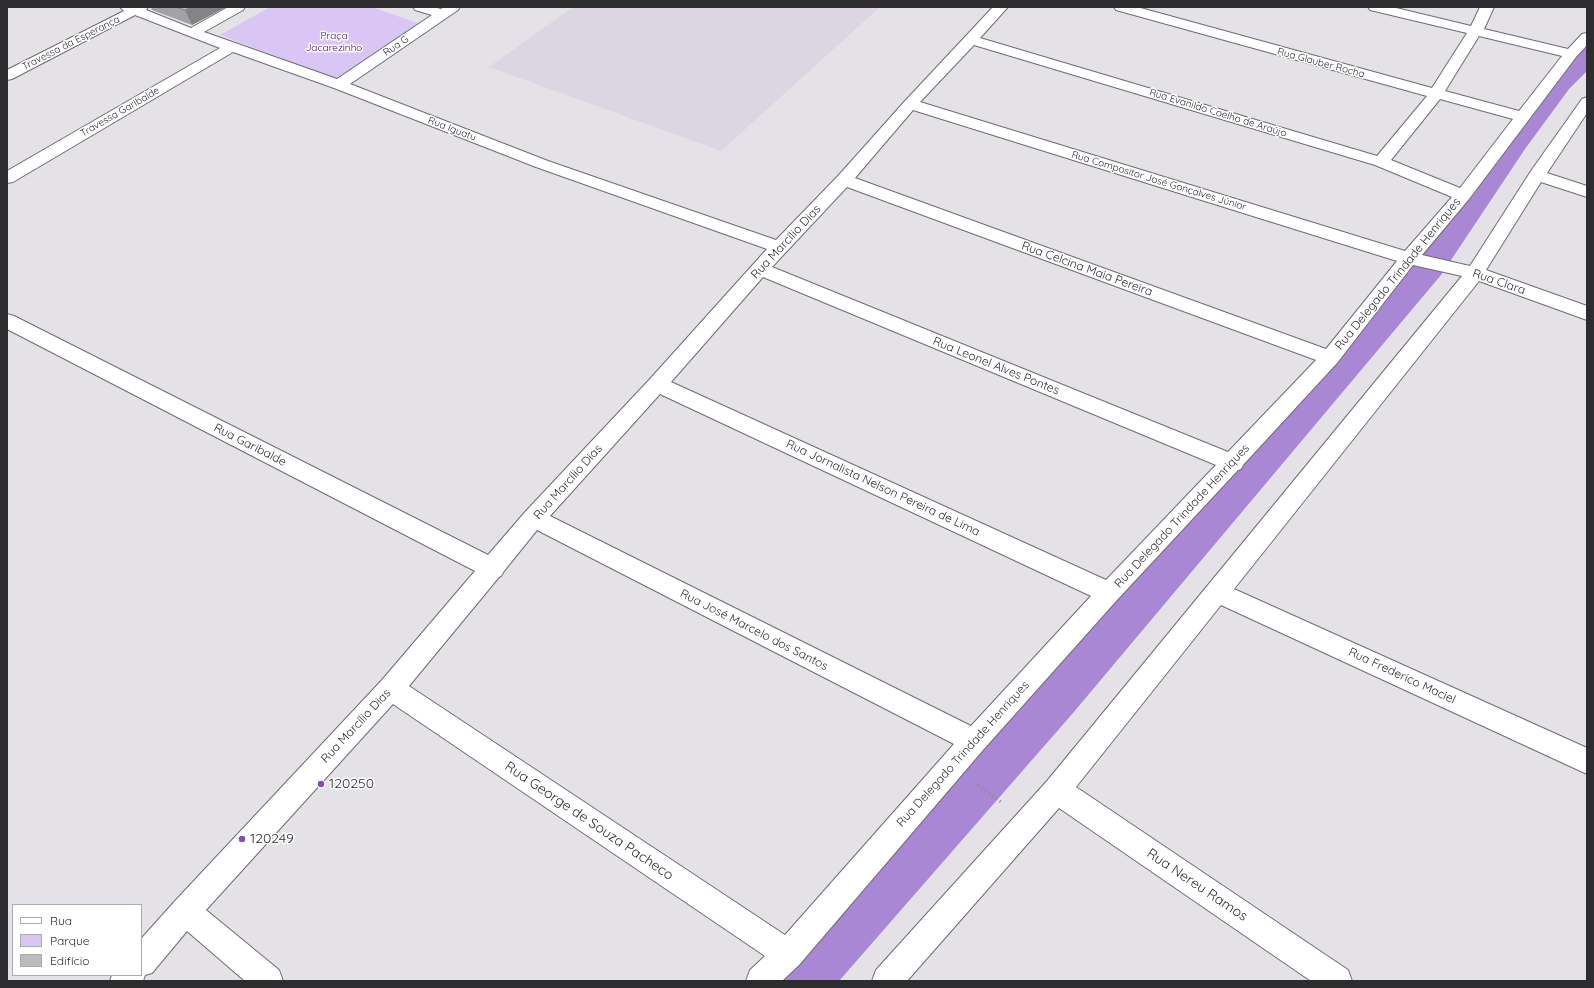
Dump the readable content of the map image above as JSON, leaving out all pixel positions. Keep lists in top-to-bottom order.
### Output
{
  "streets": {
    "street": [
      "Travessa da Esperança",
      "Rua G",
      "Rua Glauber Rocha",
      "Travessa Garibalde",
      "Rua Evanildo Coelho de Araújo",
      "Rua Iguatu",
      "Rua Compositor José Gonçalves Júnior",
      "Rua Marcílio Dias",
      "Rua Celcina Maia Pereira",
      "Rua Delegado Trindade Henriques",
      "Rua Clara",
      "Rua Leonel Alves Pontes",
      "Rua Garibalde",
      "Rua Jornalista Nelson Pereira de Lima",
      "Rua José Marcelo dos Santos",
      "Rua Frederico Maciel",
      "Rua George de Souza Pacheco",
      "Rua Nereu Ramos"
    ]
  },
  "crossings": [
    ["Travessa da Esperança", "Rua Iguatu"],
    ["Rua G", "Rua Iguatu"],
    ["Rua Glauber Rocha", "Rua Delegado Trindade Henriques"],
    ["Travessa Garibalde", "Rua Iguatu"],
    ["Rua Evanildo Coelho de Araújo", "Rua Marcílio Dias"],
    ["Rua Evanildo Coelho de Araújo", "Rua Delegado Trindade Henriques"],
    ["Rua Iguatu", "Rua Marcílio Dias"],
    ["Rua Compositor José Gonçalves Júnior", "Rua Marcílio Dias"],
    ["Rua Compositor José Gonçalves Júnior", "Rua Delegado Trindade Henriques"],
    ["Rua Compositor José Gonçalves Júnior", "Rua Clara"],
    ["Rua Marcílio Dias", "Rua Celcina Maia Pereira"],
    ["Rua Marcílio Dias", "Rua Leonel Alves Pontes"],
    ["Rua Marcílio Dias", "Rua Garibalde"],
    ["Rua Marcílio Dias", "Rua Jornalista Nelson Pereira de Lima"],
    ["Rua Marcílio Dias", "Rua José Marcelo dos Santos"],
    ["Rua Marcílio Dias", "Rua George de Souza Pacheco"],
    ["Rua Celcina Maia Pereira", "Rua Delegado Trindade Henriques"],
    ["Rua Delegado Trindade Henriques", "Rua Clara"],
    ["Rua Delegado Trindade Henriques", "Rua Leonel Alves Pontes"],
    ["Rua Delegado Trindade Henriques", "Rua Jornalista Nelson Pereira de Lima"],
    ["Rua Delegado Trindade Henriques", "Rua José Marcelo dos Santos"],
    ["Rua Delegado Trindade Henriques", "Rua George de Souza Pacheco"]
  ],
  "parks": ["Praça Jacarezinho"],
  "places": ["120250", "120249"],
  "legend": ["Rua", "Parque", "Edifício"]
}
